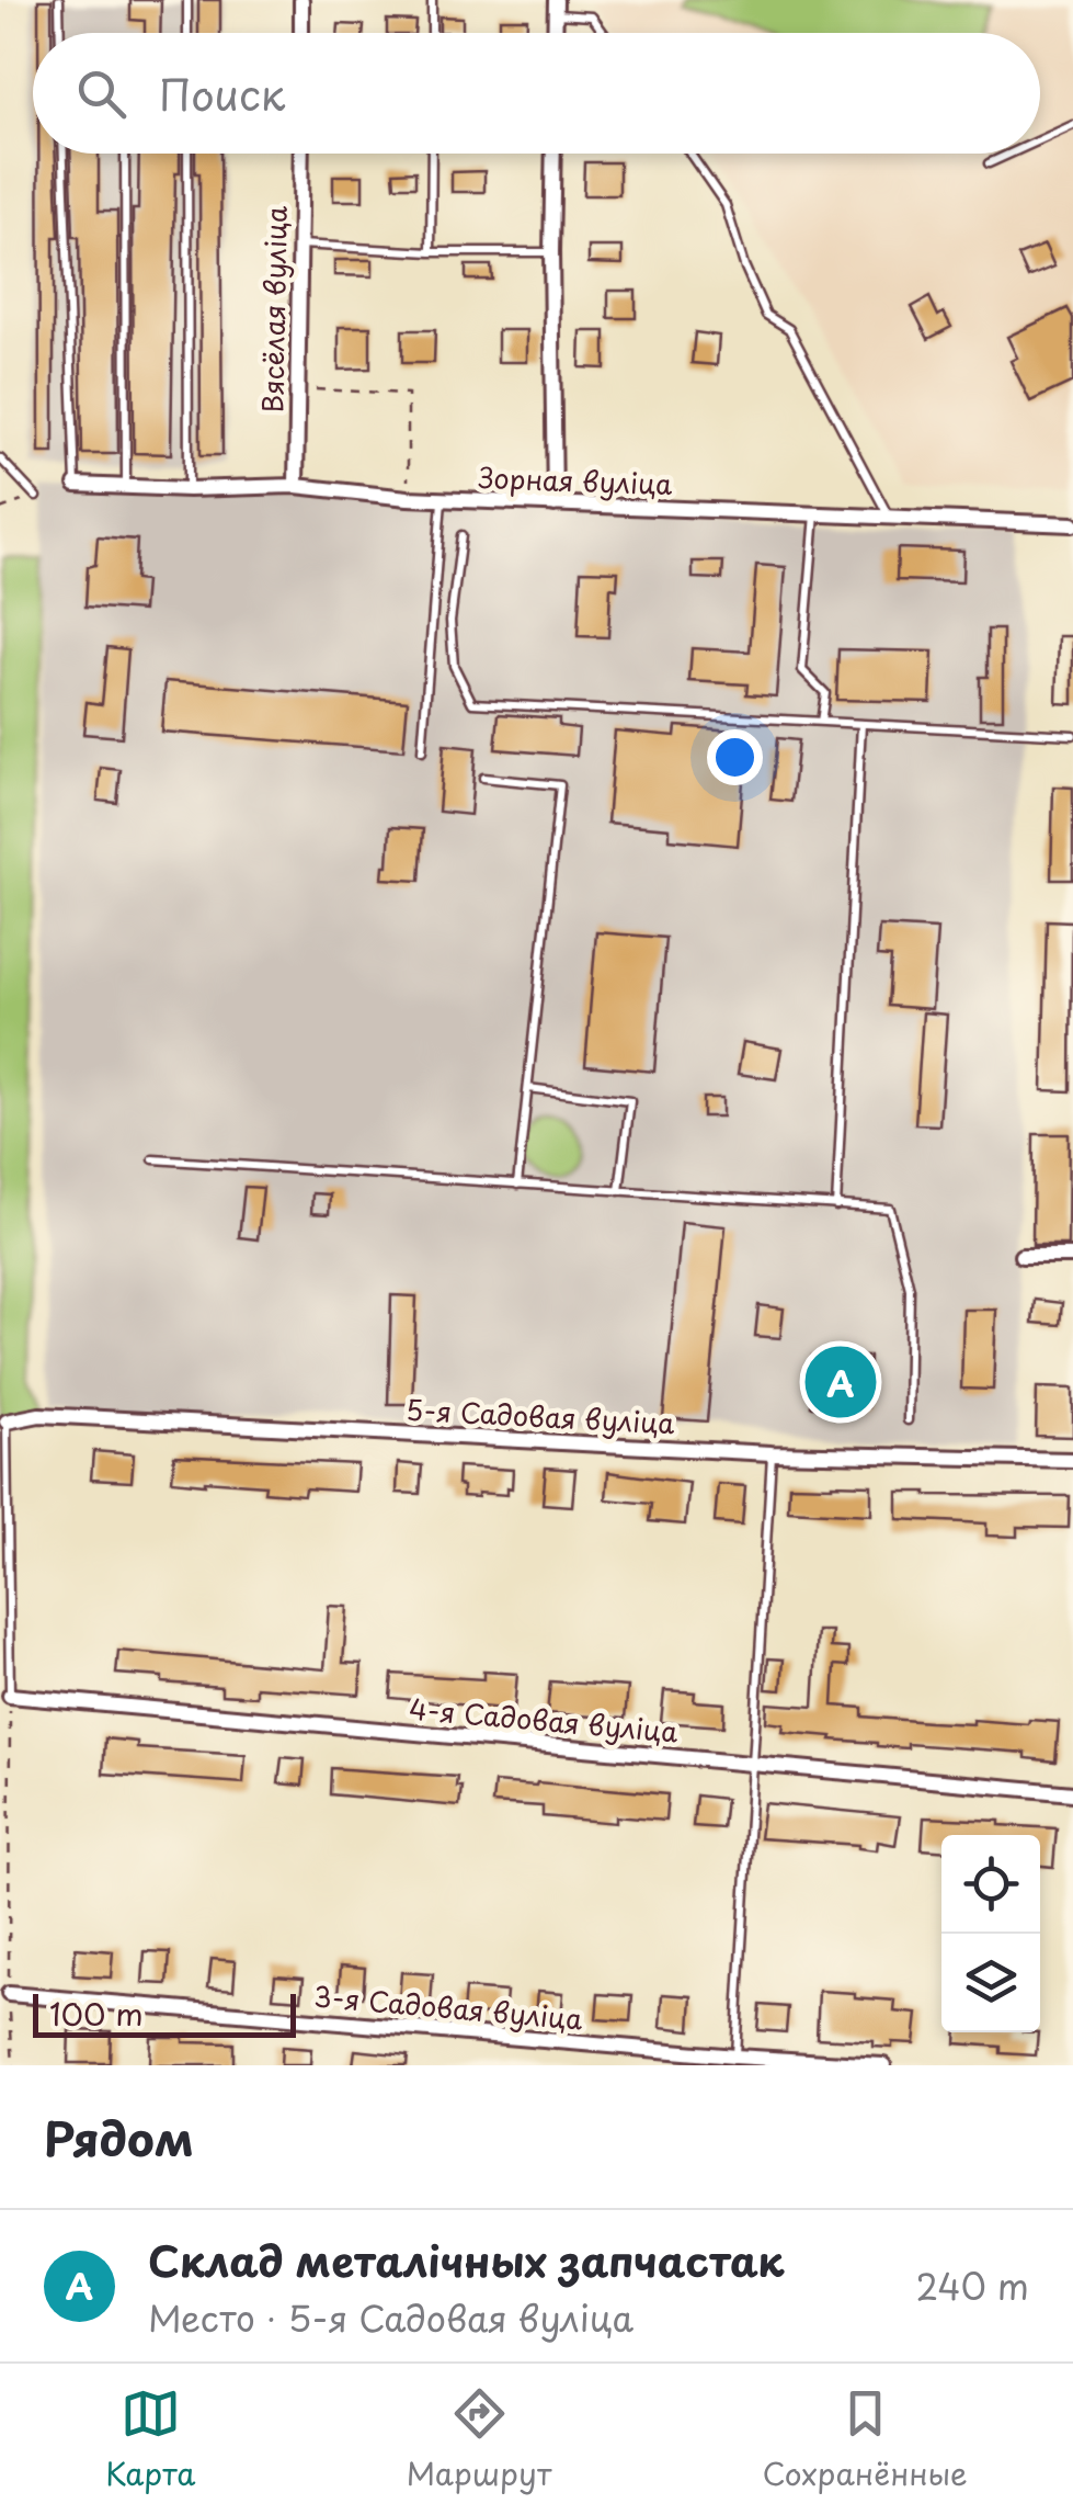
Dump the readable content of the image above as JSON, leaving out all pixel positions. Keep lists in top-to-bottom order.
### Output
{
  "streets": {
    "street": [
      "Вясёлая вуліца",
      "Зорная вуліца",
      "5-я Садовая вуліца",
      "4-я Садовая вуліца",
      "3-я Садовая вуліца"
    ]
  },
  "crossings": [
    ["Вясёлая вуліца", "Зорная вуліца"]
  ],
  "scale_bar": "100 m",
  "page": {
    "search": "Поиск",
    "pins": "A",
    "scale": "100 m",
    "heading": "Рядом",
    "list": [
      {
        "mark": "A",
        "name": "Склад металічных запчастак",
        "note": "Место · 5-я Садовая вуліца",
        "value": "240 m"
      }
    ],
    "nav": ["Карта", "Маршрут", "Сохранённые"]
  }
}
